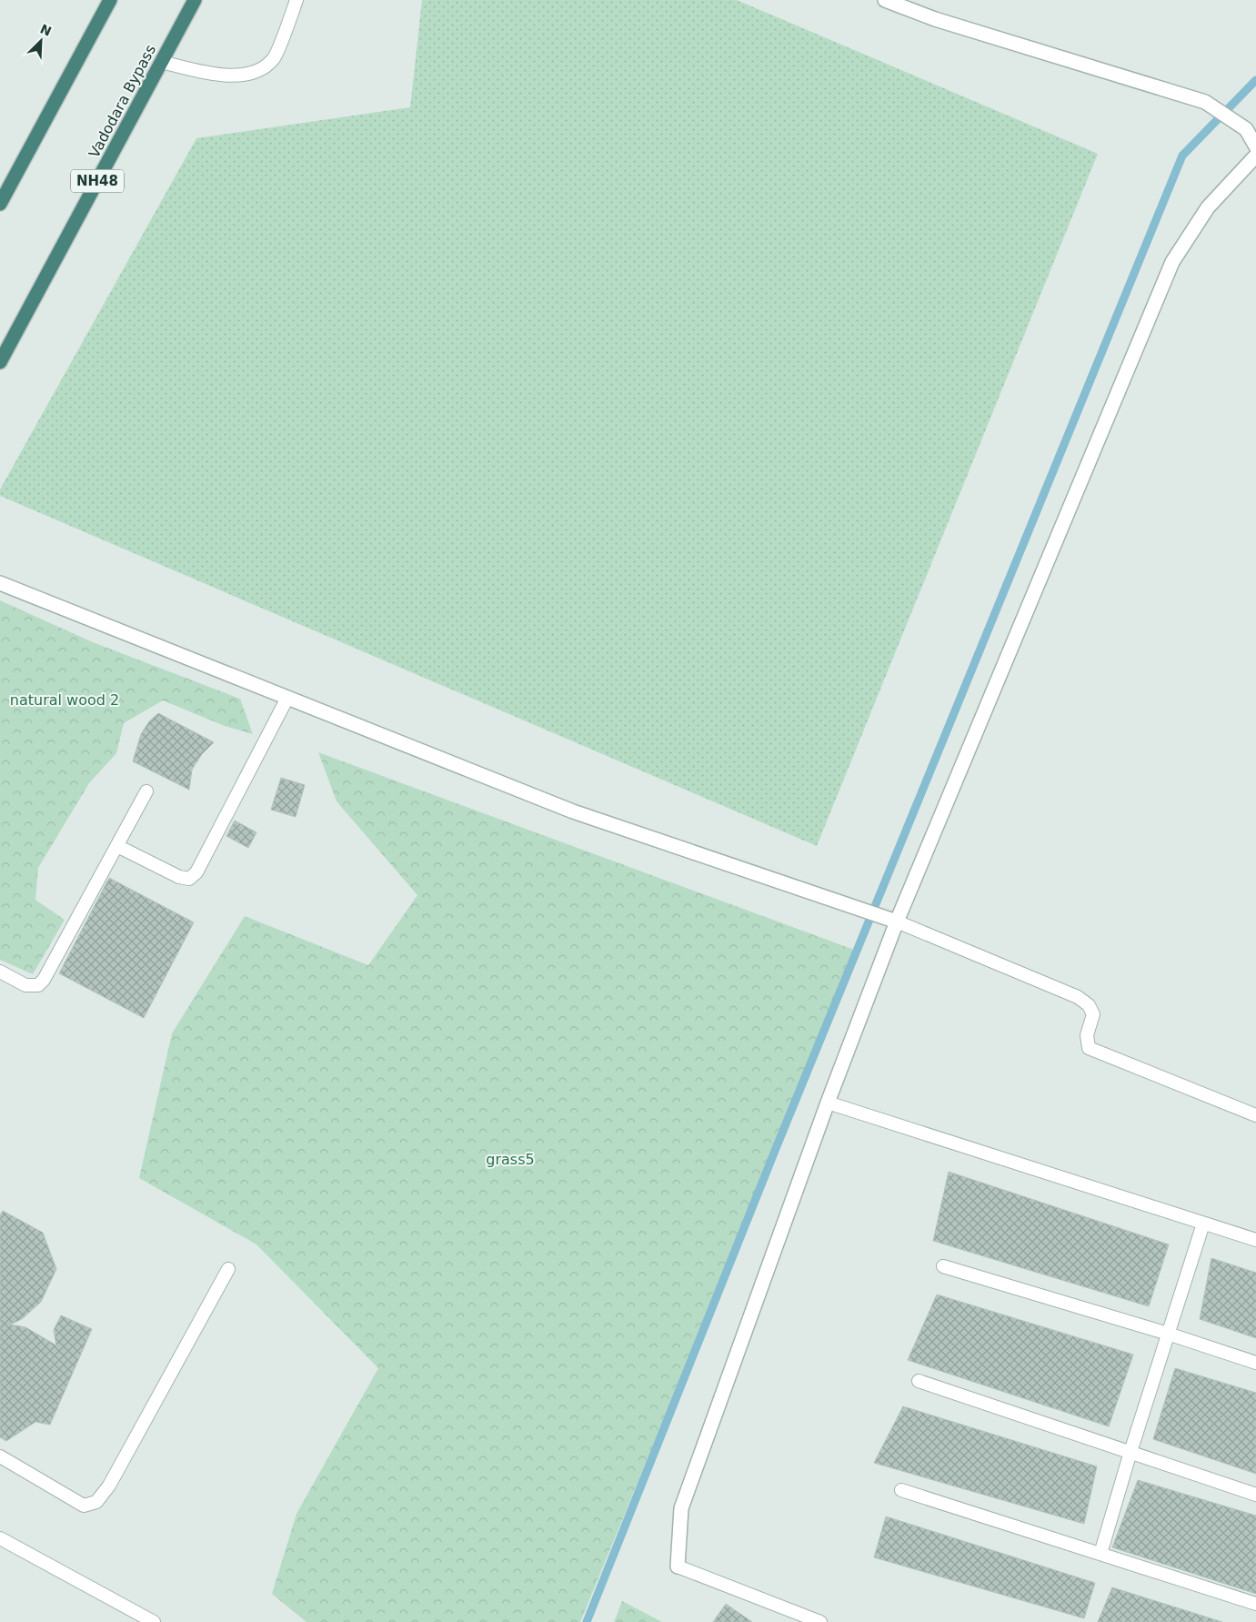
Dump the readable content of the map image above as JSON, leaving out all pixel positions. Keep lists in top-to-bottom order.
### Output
{
  "streets": {
    "highway": ["Vadodara Bypass", "NH48"]
  },
  "parks": ["natural wood 2", "grass5"],
  "north": "top right"
}
